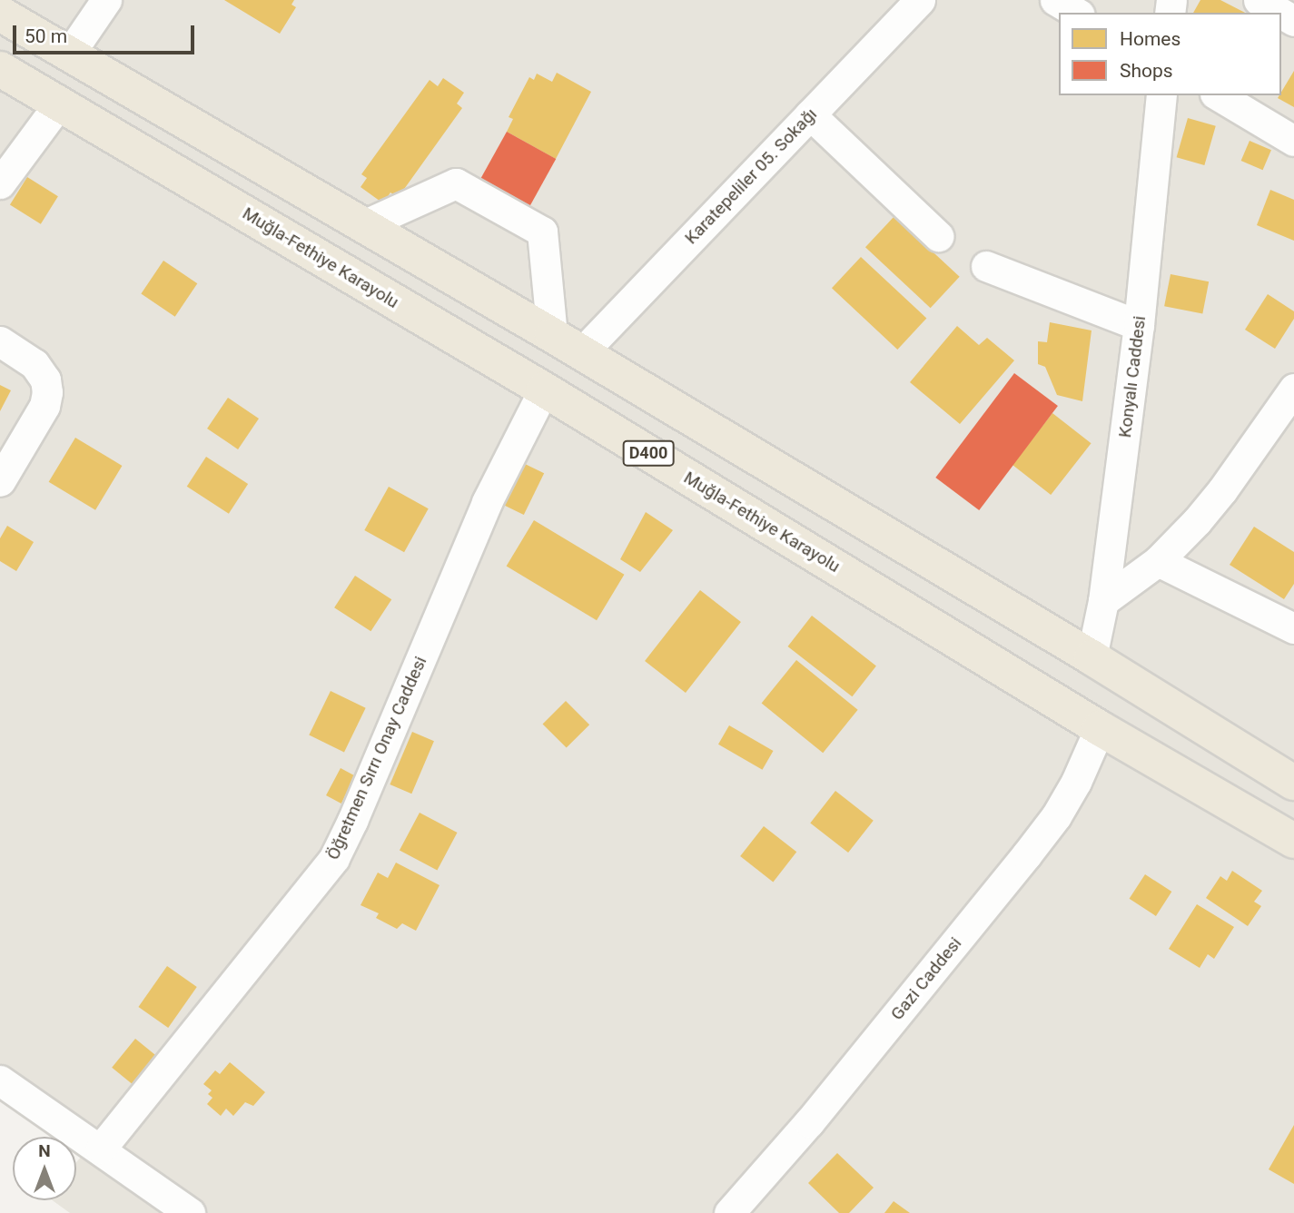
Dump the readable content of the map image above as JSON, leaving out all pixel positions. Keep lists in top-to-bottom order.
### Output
{
  "streets": {
    "highway": ["Muğla-Fethiye Karayolu", "D400"],
    "street": [
      "Karatepeliler 05. Sokağı",
      "Konyalı Caddesi",
      "Öğretmen Sırrı Onay Caddesi",
      "Gazi Caddesi"
    ]
  },
  "crossings": [
    ["Muğla-Fethiye Karayolu", "Öğretmen Sırrı Onay Caddesi"],
    ["Muğla-Fethiye Karayolu", "Gazi Caddesi"]
  ],
  "legend": ["Homes", "Shops"],
  "scale_bar": "50 m",
  "north": "top"
}
